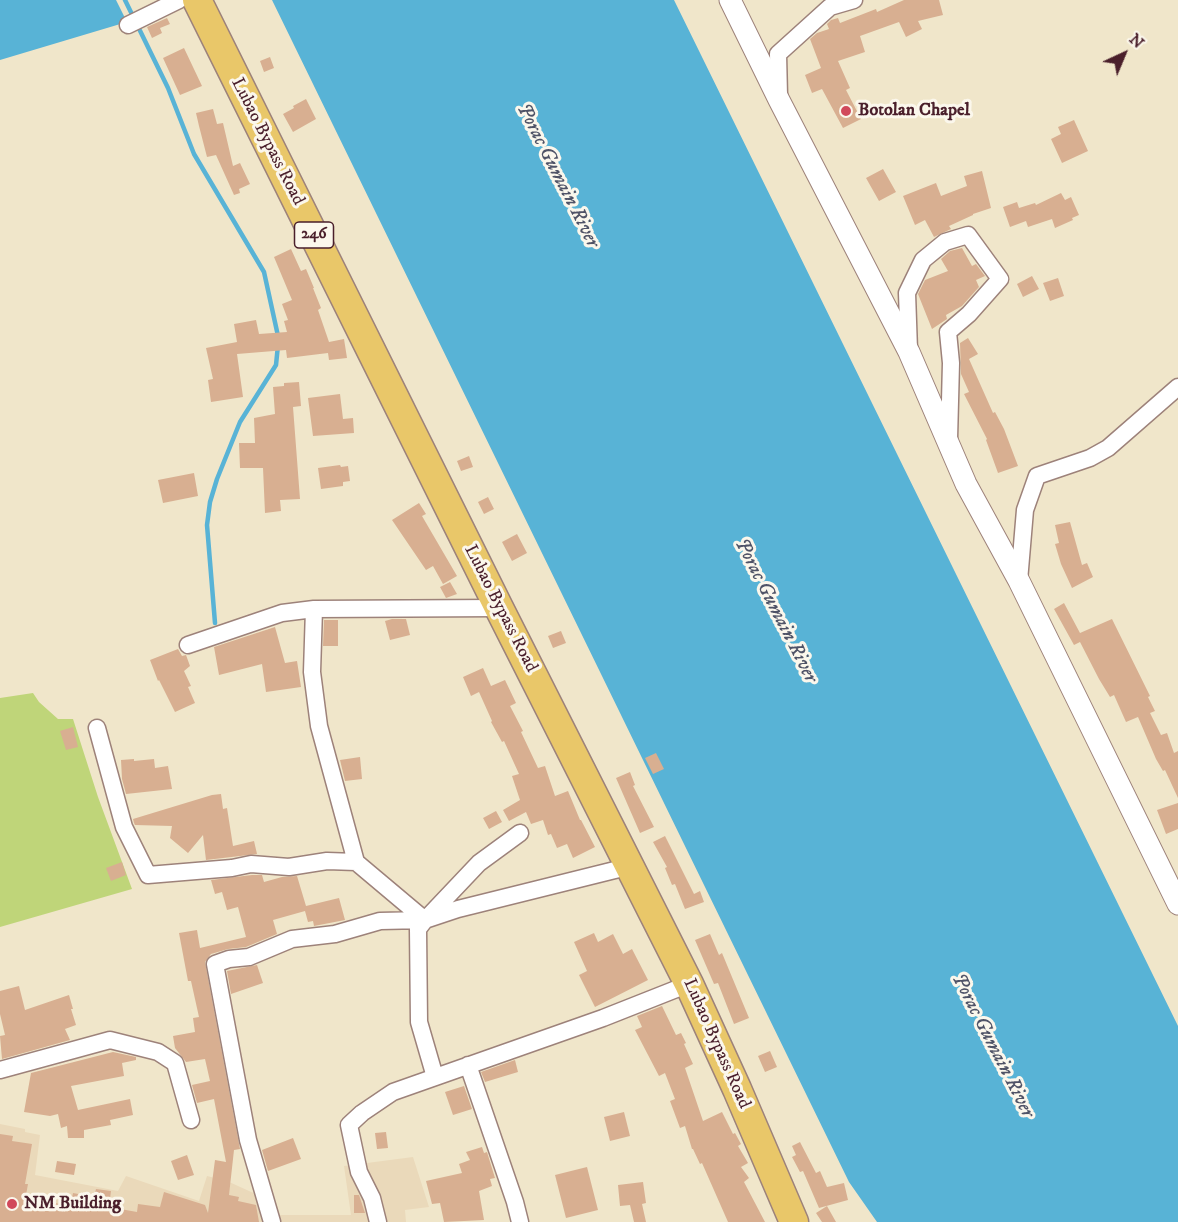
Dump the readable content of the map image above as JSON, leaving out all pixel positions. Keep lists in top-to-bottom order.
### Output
{
  "streets": {
    "highway": ["Lubao Bypass Road", "246"]
  },
  "water": ["Porac Gumain River"],
  "places": ["Botolan Chapel", "NM Building"],
  "north": "top right"
}
